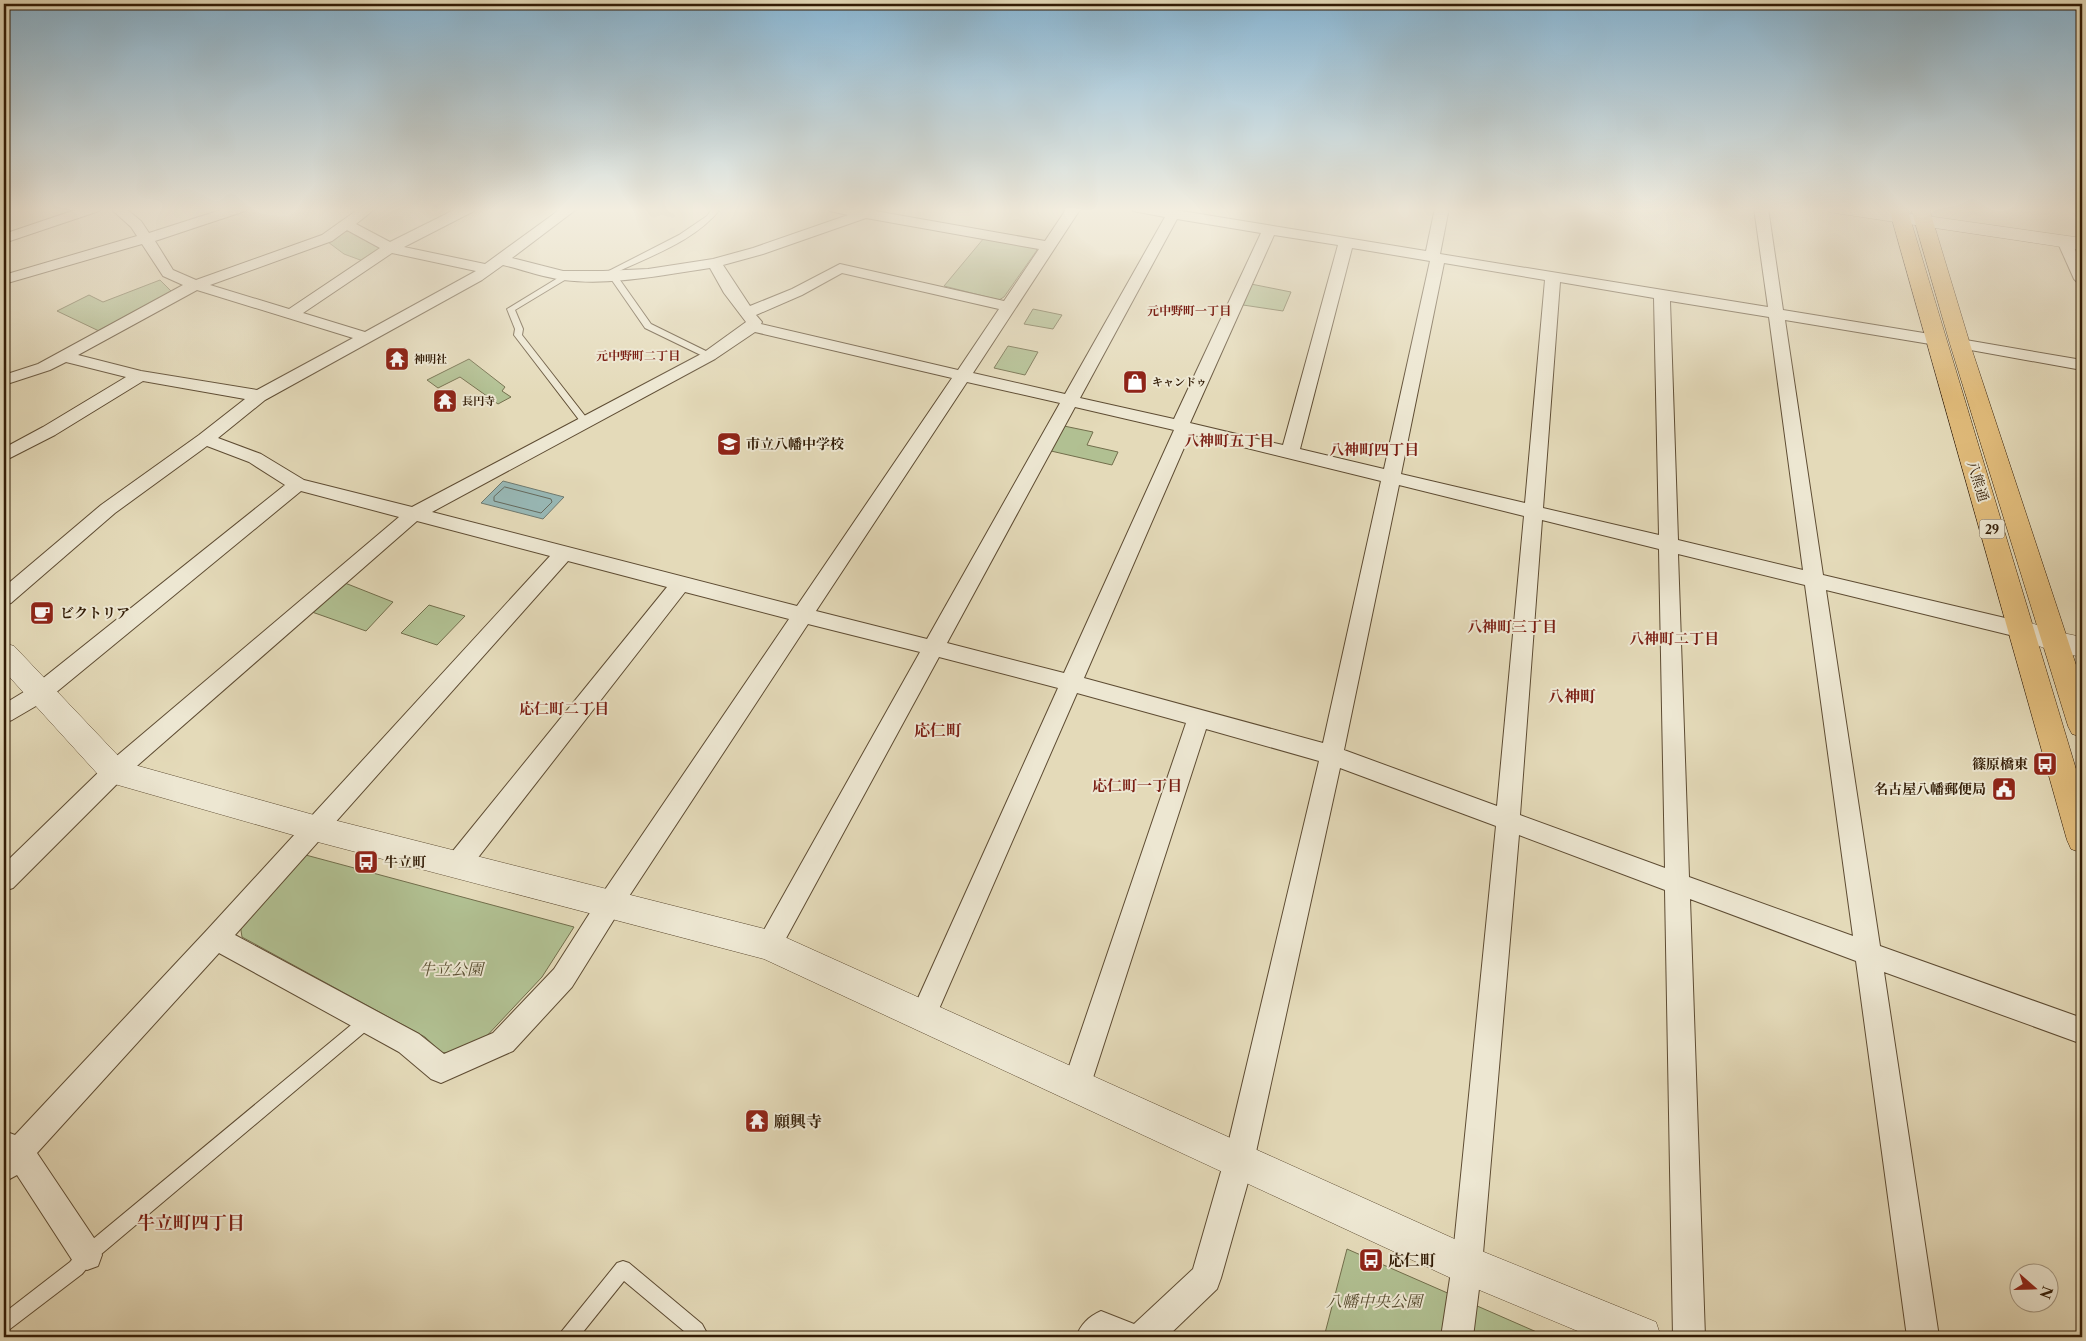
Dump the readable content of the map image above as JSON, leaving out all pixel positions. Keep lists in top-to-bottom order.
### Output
{
  "streets": {
    "main road": ["八熊通", "29"]
  },
  "districts": [
    "元中野町一丁目",
    "元中野町二丁目",
    "八神町五丁目",
    "八神町四丁目",
    "八神町三丁目",
    "八神町二丁目",
    "八神町",
    "応仁町二丁目",
    "応仁町",
    "応仁町一丁目",
    "牛立町四丁目"
  ],
  "parks": ["牛立公園", "八幡中央公園"],
  "places": {
    "temple": ["神明社", "長円寺", "願興寺"],
    "shop": ["キャンドゥ"],
    "school or university": ["市立八幡中学校"],
    "cafe": ["ビクトリア"],
    "bus stop": ["篠原橋東", "牛立町", "応仁町"],
    "public building": ["名古屋八幡郵便局"]
  },
  "north": "right"
}
